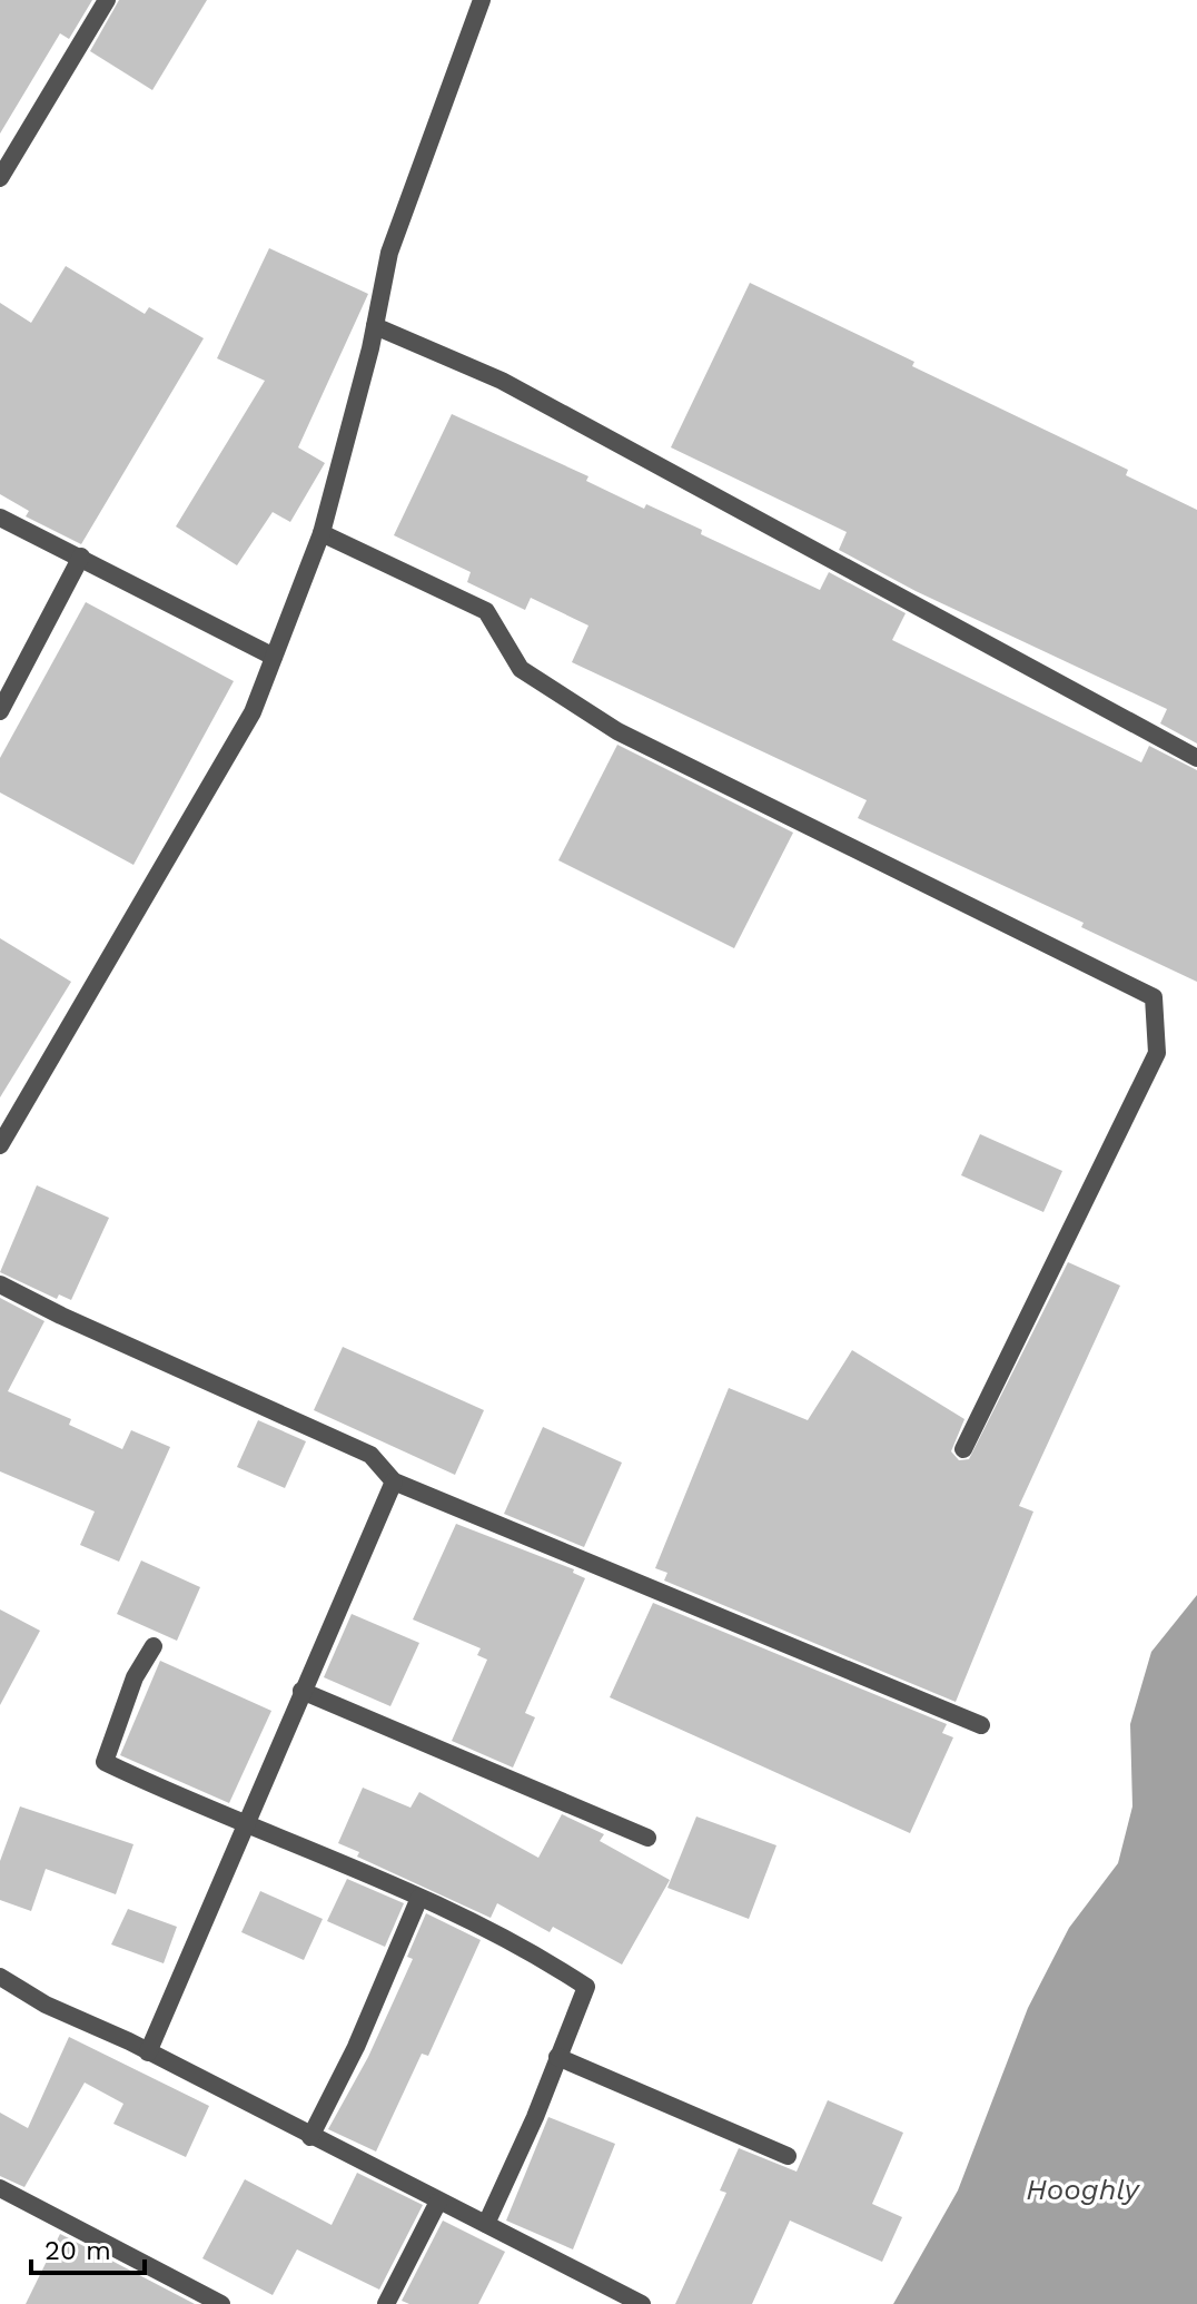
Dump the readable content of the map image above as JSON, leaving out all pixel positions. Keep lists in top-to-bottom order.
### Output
{
  "water": ["Hooghly"],
  "scale_bar": "20 m"
}
